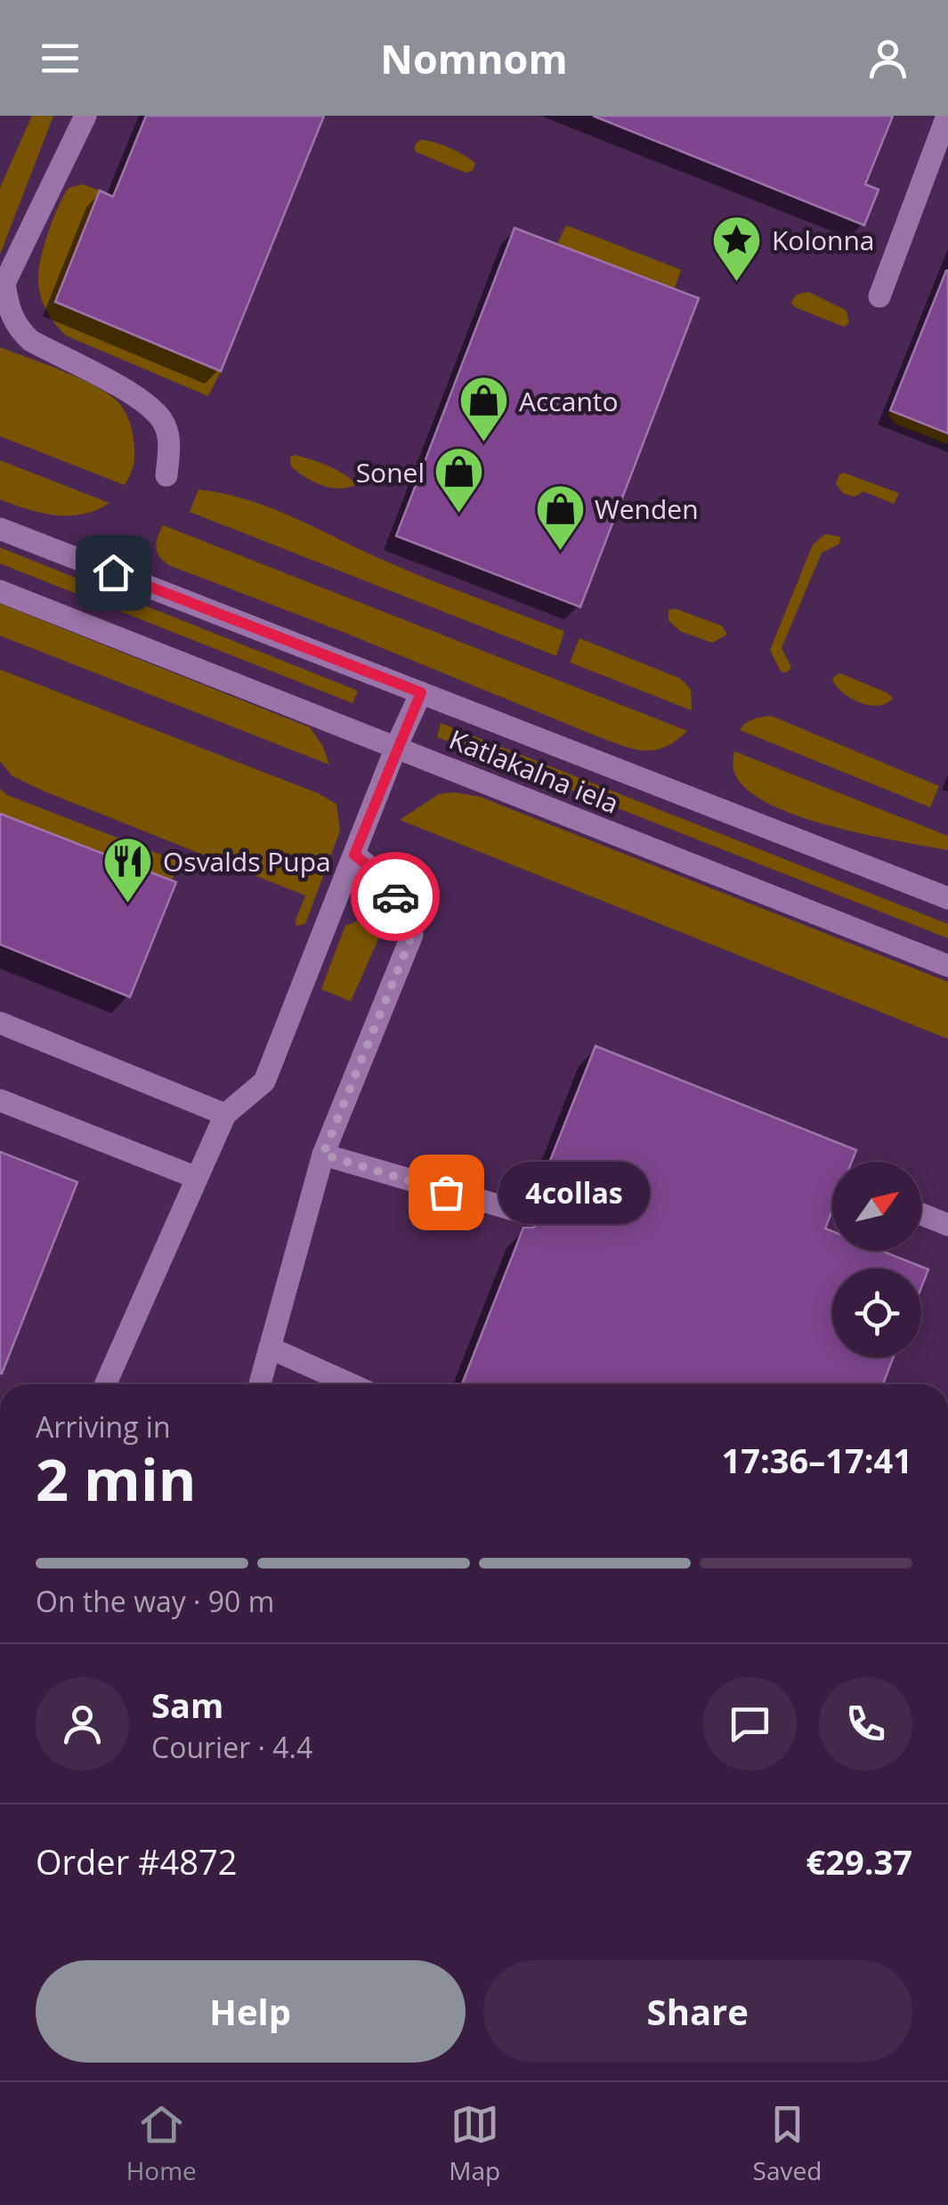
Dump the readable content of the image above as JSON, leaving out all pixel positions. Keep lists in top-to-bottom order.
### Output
{
  "streets": {
    "street": ["Katlakalna iela"]
  },
  "places": {
    "place": ["Kolonna"],
    "shop": ["Accanto", "Sonel", "Wenden"],
    "restaurant": ["Osvalds Pupa"],
    "other": ["4collas"]
  },
  "north": "top right",
  "page": {
    "header": "Nomnom",
    "bubble": "4collas",
    "heading": ["2 min", "Arriving in", "17:36–17:41"],
    "panel": [
      "Sam",
      "Courier · 4.4",
      "Order #4872",
      "€29.37"
    ],
    "bar": "On the way · 90 m",
    "buttons": ["Help", "Share"],
    "tabs": ["Home", "Map", "Saved"]
  }
}
